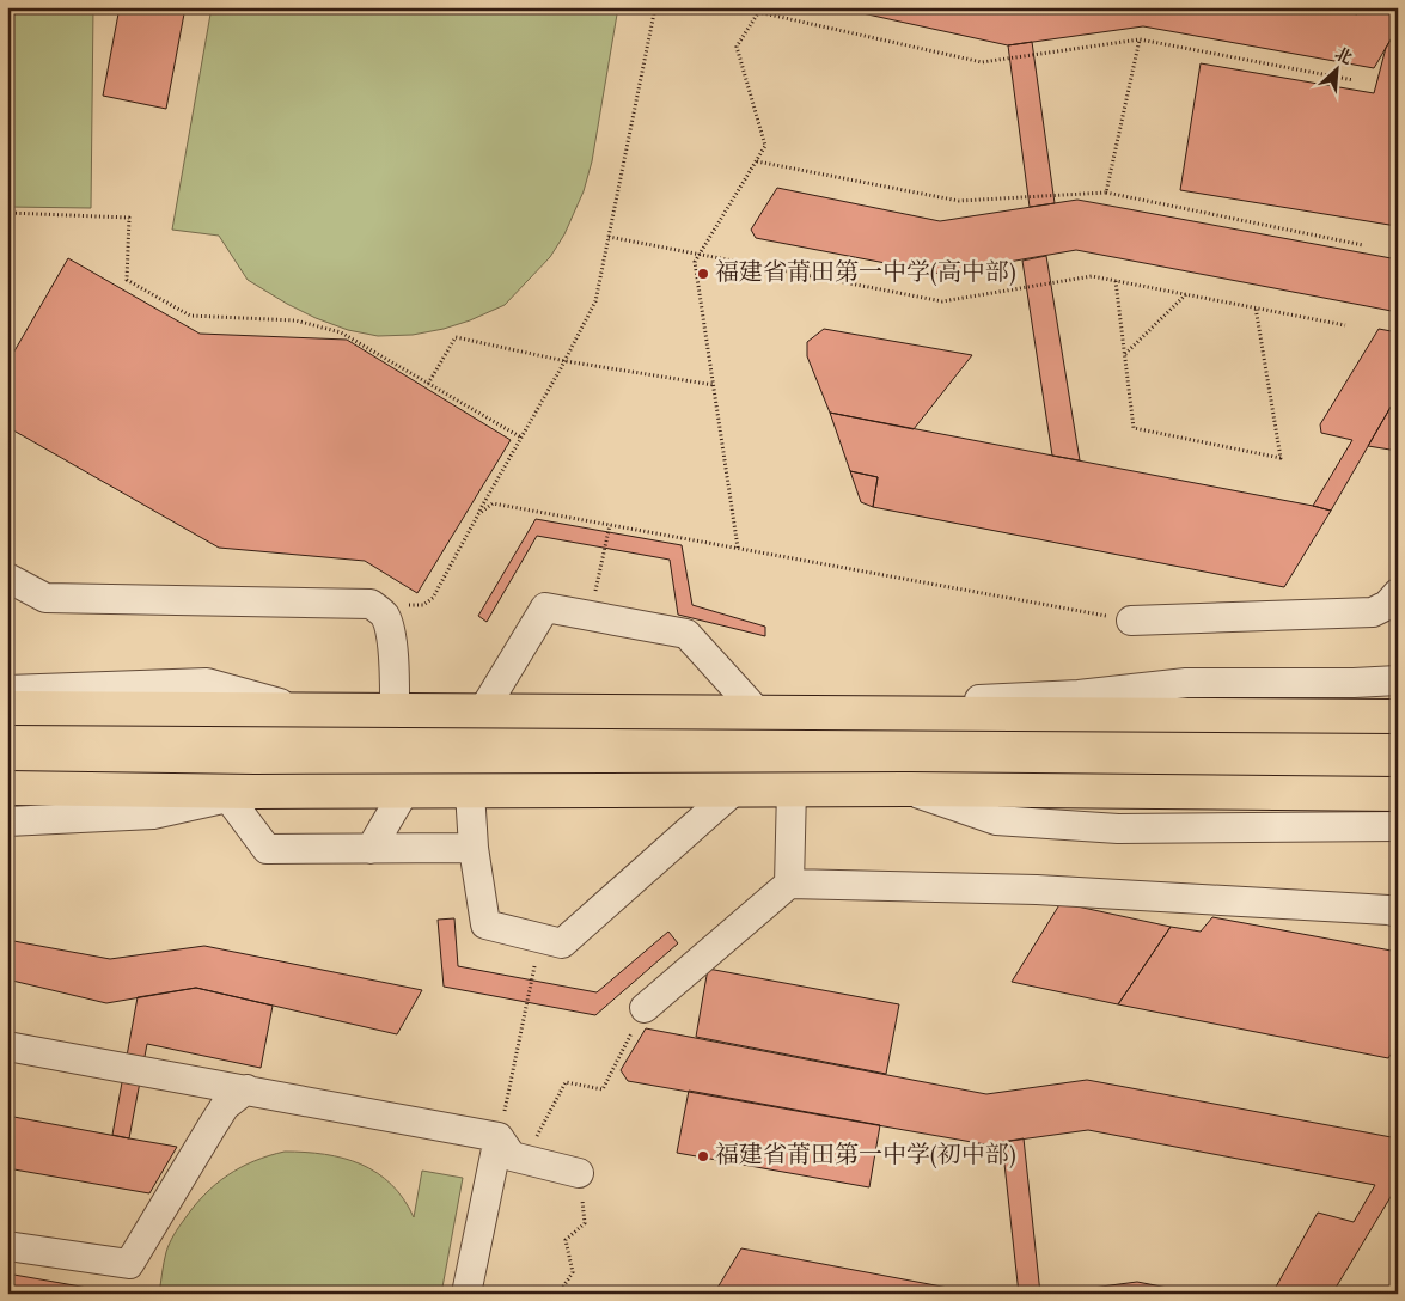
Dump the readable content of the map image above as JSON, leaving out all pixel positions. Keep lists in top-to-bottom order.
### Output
{
  "places": ["福建省莆田第一中学(高中部)", "福建省莆田第一中学(初中部)"],
  "north": "top right"
}
